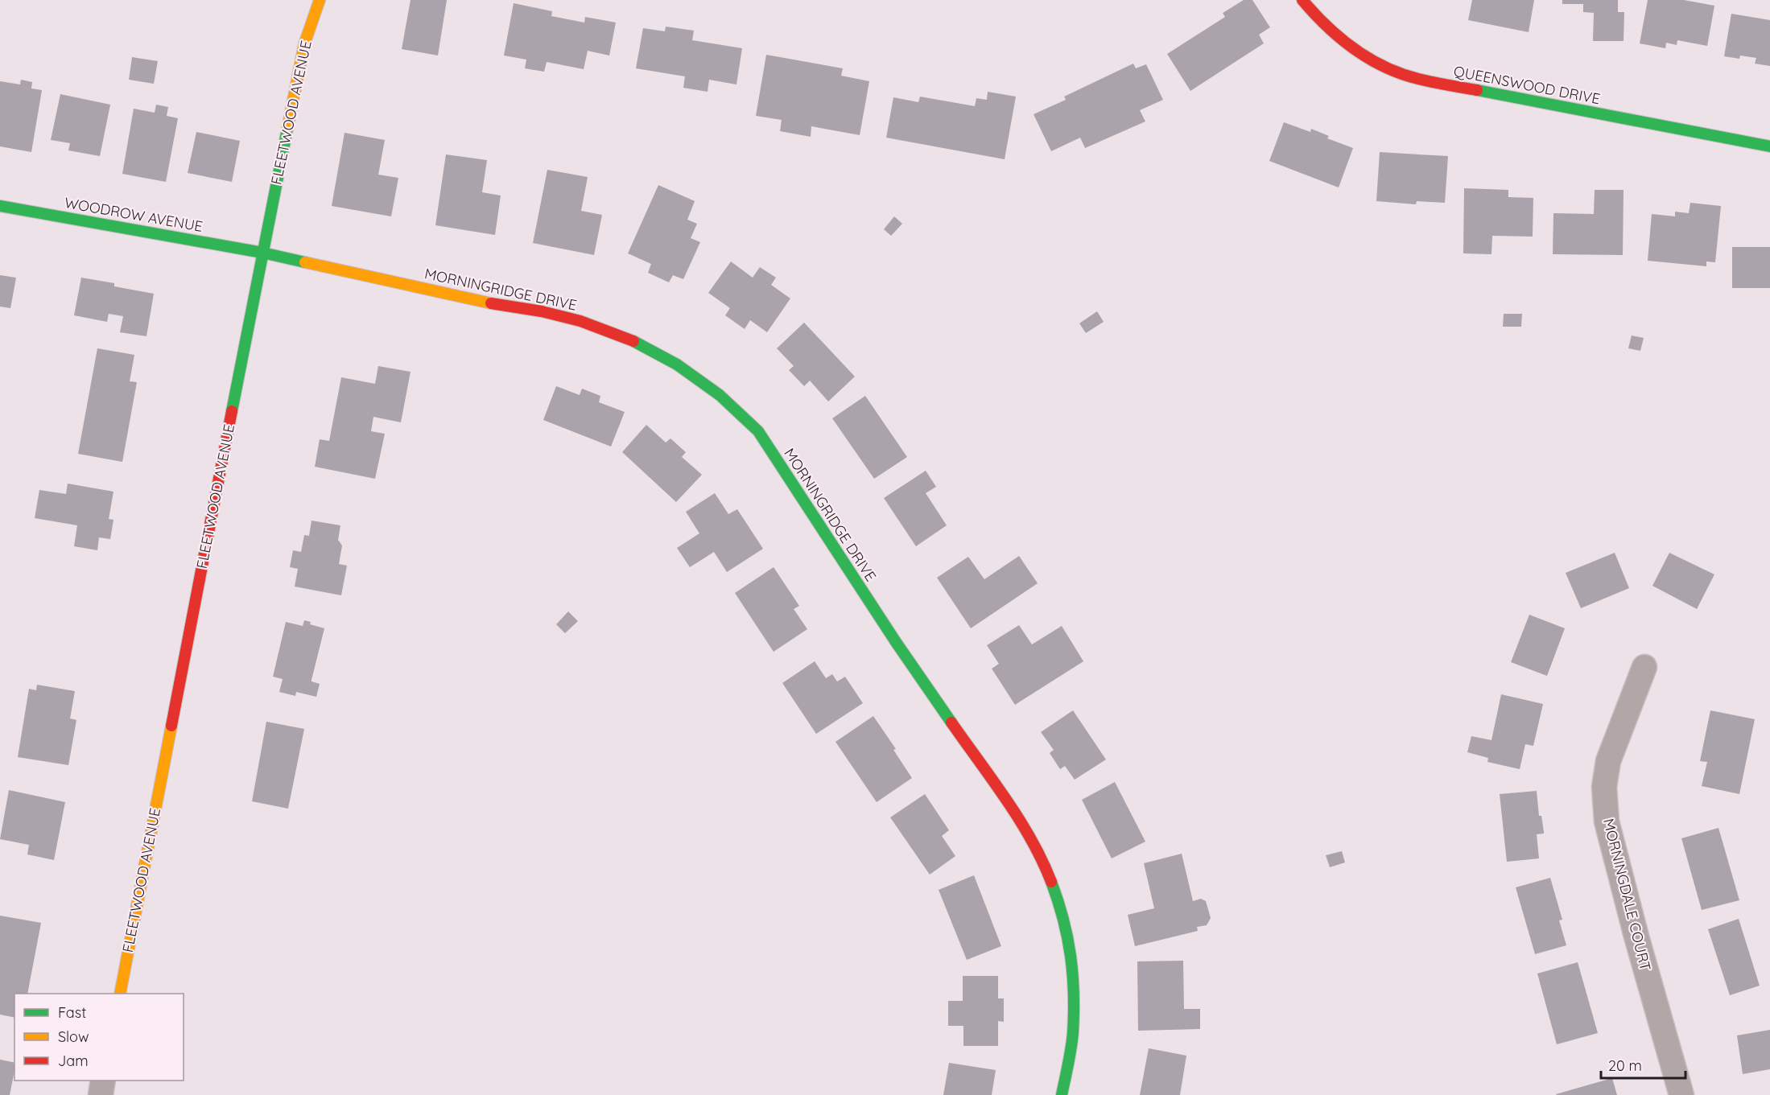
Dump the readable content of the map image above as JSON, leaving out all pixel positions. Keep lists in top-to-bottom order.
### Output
{
  "streets": {
    "street": [
      "QUEENSWOOD DRIVE",
      "FLEETWOOD AVENUE",
      "WOODROW AVENUE",
      "MORNINGRIDGE DRIVE",
      "MORNINGDALE COURT"
    ]
  },
  "crossings": [
    ["FLEETWOOD AVENUE", "WOODROW AVENUE"],
    ["FLEETWOOD AVENUE", "MORNINGRIDGE DRIVE"],
    ["WOODROW AVENUE", "MORNINGRIDGE DRIVE"]
  ],
  "legend": ["Fast", "Slow", "Jam"],
  "scale_bar": "20 m"
}
